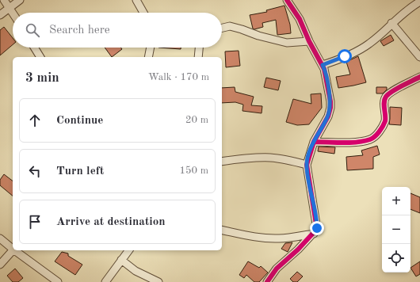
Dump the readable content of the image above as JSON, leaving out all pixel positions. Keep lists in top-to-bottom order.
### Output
{
  "page": {
    "search": "Search here",
    "heading": ["3 min", "Walk · 170 m"],
    "list": [
      ["Continue", "20 m"],
      ["Turn left", "150 m"],
      "Arrive at destination"
    ],
    "map_buttons": ["+", "−"]
  }
}
